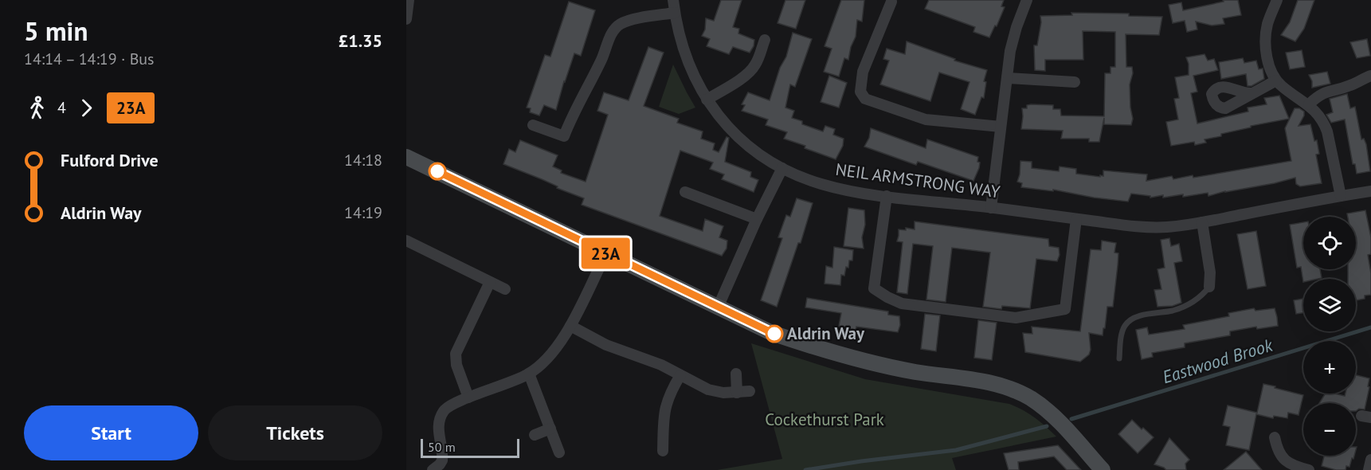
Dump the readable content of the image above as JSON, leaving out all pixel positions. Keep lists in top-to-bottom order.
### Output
{
  "streets": {
    "street": ["NEIL ARMSTRONG WAY"]
  },
  "water": ["Eastwood Brook"],
  "parks": ["Cockethurst Park"],
  "places": ["Aldrin Way"],
  "lines": ["bus line 23A"],
  "scale_bar": "50 m",
  "page": {
    "heading": ["5 min", "14:14 – 14:19 · Bus", "£1.35"],
    "on_map": "23A",
    "legs": ["4", "23A"],
    "list": [
      {
        "name": "Fulford Drive",
        "value": "14:18"
      },
      {
        "name": "Aldrin Way",
        "value": "14:19"
      }
    ],
    "map_buttons": ["+", "−"],
    "buttons": ["Start", "Tickets"],
    "scale": "50 m"
  }
}
